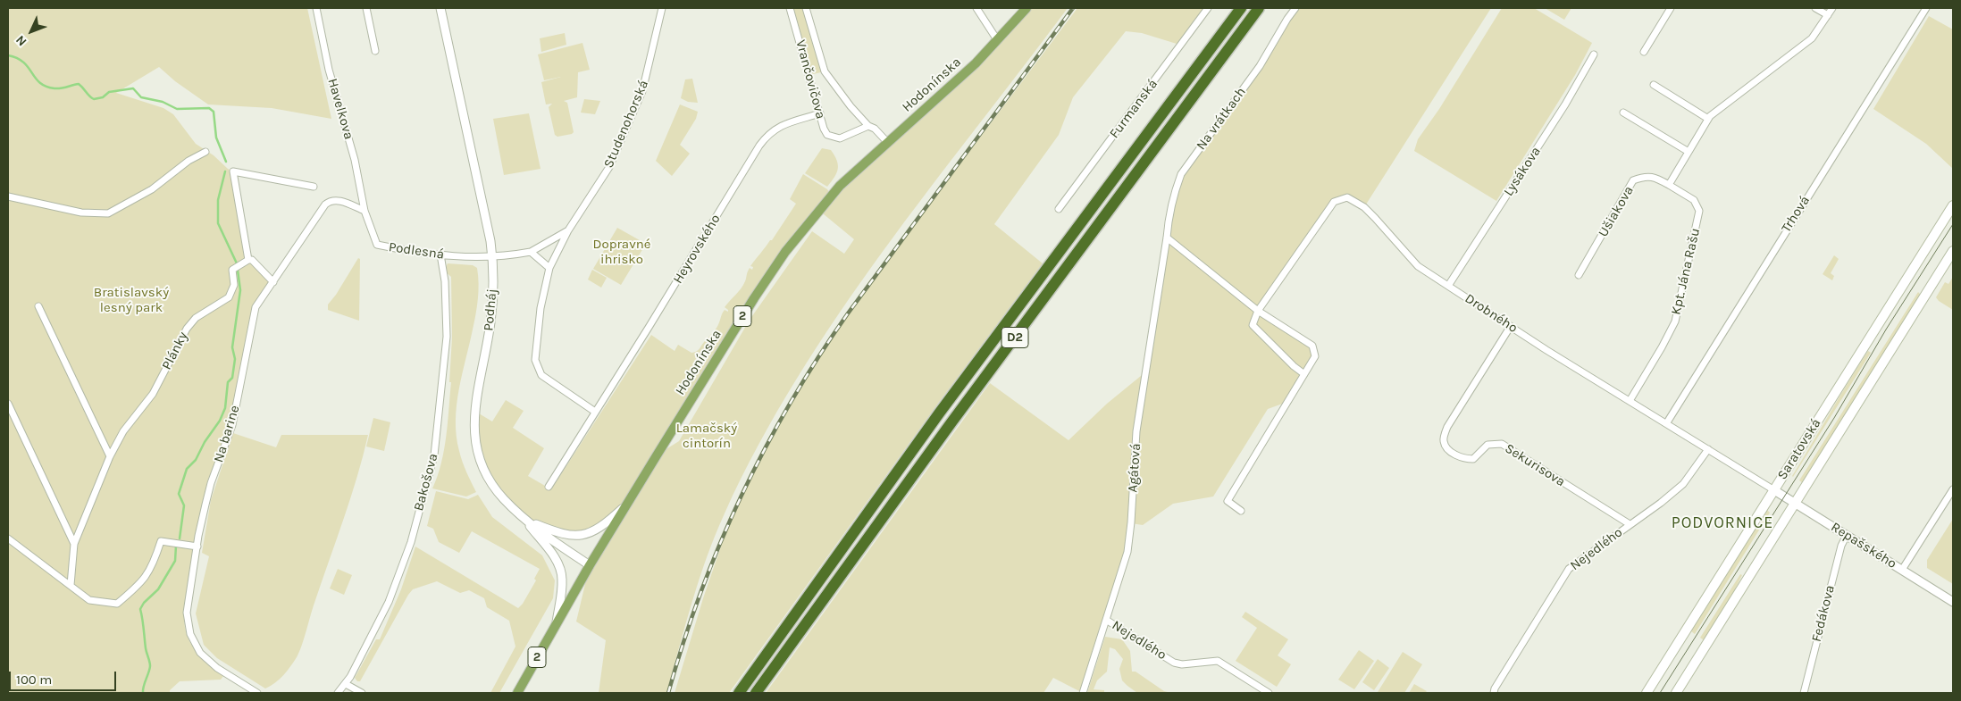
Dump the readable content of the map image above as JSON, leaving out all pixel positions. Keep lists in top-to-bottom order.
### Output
{
  "streets": {
    "highway": ["D2"],
    "main road": ["Hodonínska", "2", "Saratovská"],
    "street": [
      "Vrančovičova",
      "Havelkova",
      "Furmanská",
      "Na vrátkach",
      "Studenohorská",
      "Lysákova",
      "Ušiakova",
      "Trhová",
      "Heyrovského",
      "Podlesná",
      "Kpt. Jána Rašu",
      "Podháj",
      "Drobného",
      "Plánky",
      "Na barine",
      "Sekurisova",
      "Agátová",
      "Bakošova",
      "Repašského",
      "Nejedlého",
      "Fedákova"
    ]
  },
  "crossings": [
    ["Vrančovičova", "Hodonínska"],
    ["Vrančovičova", "Heyrovského"],
    ["Hodonínska", "Podháj"],
    ["Havelkova", "Podlesná"],
    ["Havelkova", "Na barine"],
    ["Na vrátkach", "Agátová"],
    ["Studenohorská", "Heyrovského"],
    ["Studenohorská", "Podlesná"],
    ["Studenohorská", "Podháj"],
    ["Lysákova", "Drobného"],
    ["Ušiakova", "Kpt. Jána Rašu"],
    ["Trhová", "Drobného"],
    ["Podlesná", "Podháj"],
    ["Podlesná", "Na barine"],
    ["Podlesná", "Bakošova"],
    ["Kpt. Jána Rašu", "Drobného"],
    ["Drobného", "Saratovská"],
    ["Drobného", "Sekurisova"],
    ["Drobného", "Repašského"],
    ["Drobného", "Nejedlého"],
    ["Saratovská", "Repašského"],
    ["Sekurisova", "Nejedlého"],
    ["Agátová", "Nejedlého"],
    ["Repašského", "Fedákova"]
  ],
  "districts": ["PODVORNICE"],
  "parks": ["Dopravné ihrisko", "Bratislavský lesný park", "Lamačský cintorín"],
  "scale_bar": "100 m",
  "north": "bottom left"
}
